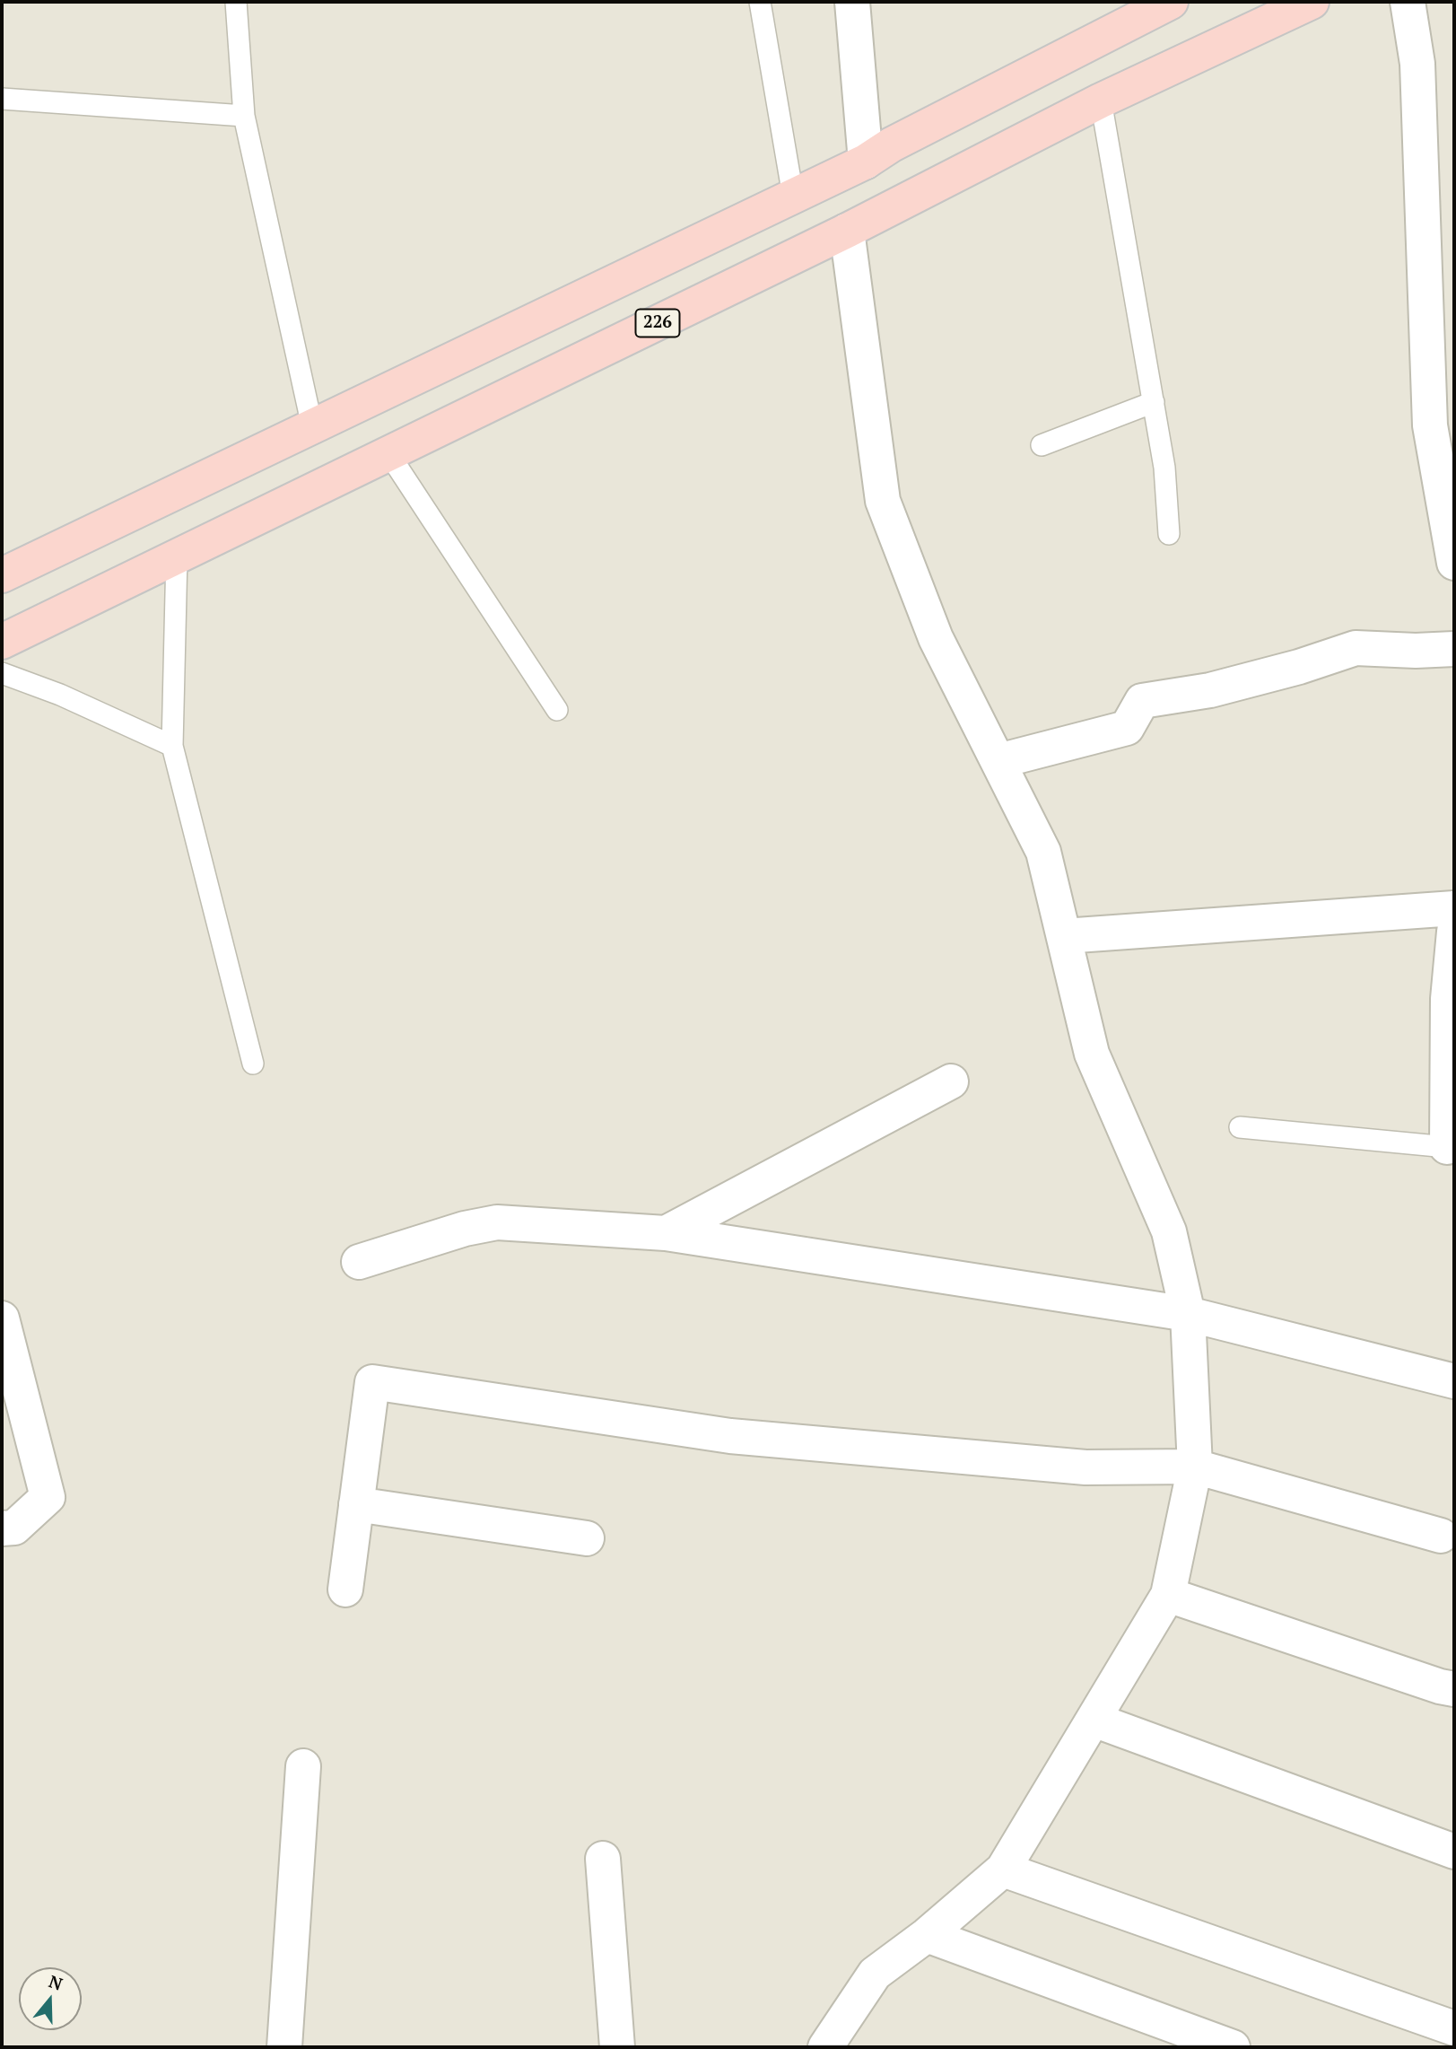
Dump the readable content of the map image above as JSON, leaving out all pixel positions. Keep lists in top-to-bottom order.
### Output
{
  "streets": {
    "main road": ["226"]
  },
  "north": "top"
}
